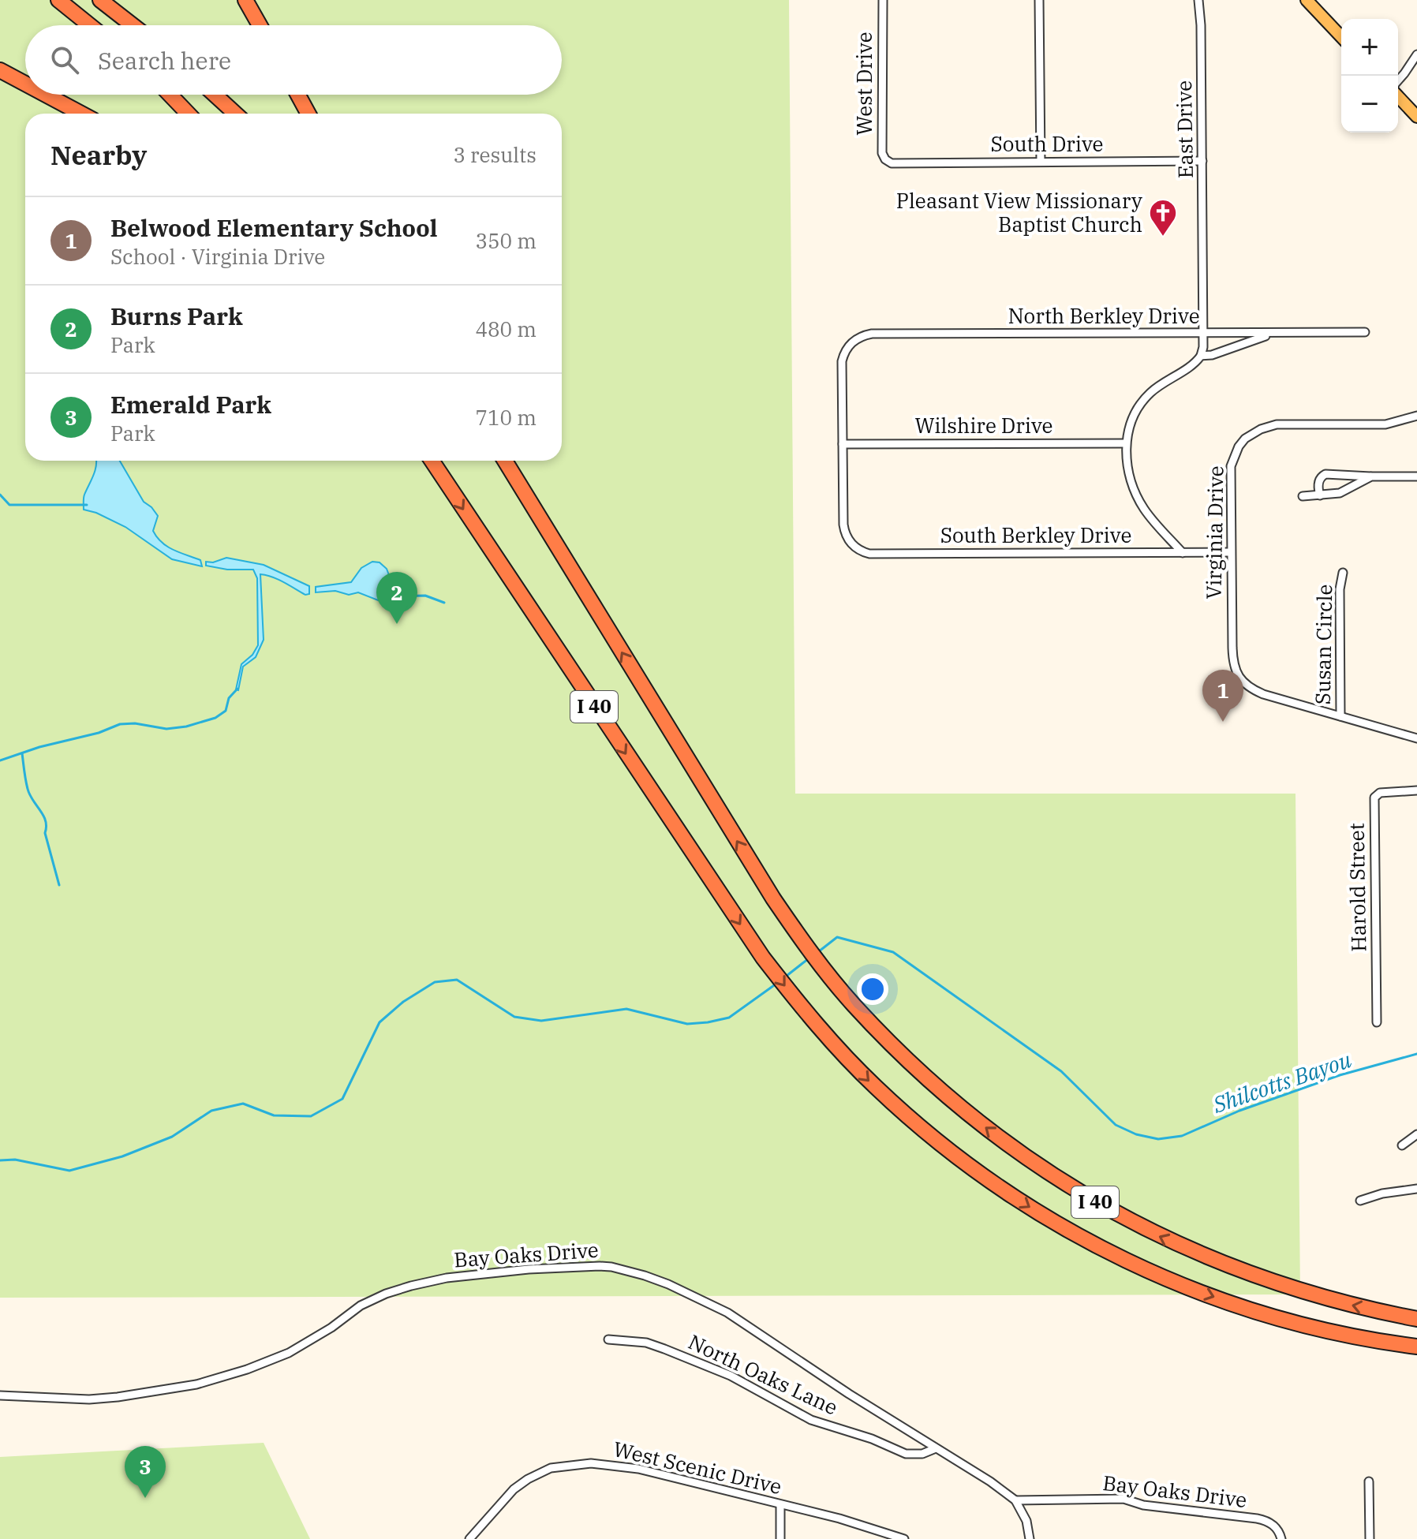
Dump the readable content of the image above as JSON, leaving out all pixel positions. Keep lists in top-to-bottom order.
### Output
{
  "streets": {
    "highway": ["I 40"],
    "street": [
      "West Drive",
      "East Drive",
      "South Drive",
      "North Berkley Drive",
      "Wilshire Drive",
      "Virginia Drive",
      "South Berkley Drive",
      "Susan Circle",
      "Harold Street",
      "Bay Oaks Drive",
      "North Oaks Lane",
      "West Scenic Drive"
    ]
  },
  "crossings": [
    ["West Drive", "South Drive"],
    ["East Drive", "South Drive"],
    ["East Drive", "North Berkley Drive"],
    ["North Berkley Drive", "Wilshire Drive"],
    ["North Berkley Drive", "South Berkley Drive"],
    ["Wilshire Drive", "South Berkley Drive"],
    ["Virginia Drive", "South Berkley Drive"],
    ["Virginia Drive", "Susan Circle"],
    ["Bay Oaks Drive", "North Oaks Lane"]
  ],
  "water": ["Shilcotts Bayou"],
  "places": {
    "church": ["Pleasant View Missionary Baptist Church"]
  },
  "page": {
    "map_buttons": ["+", "−"],
    "search": "Search here",
    "heading": ["Nearby", "3 results"],
    "list": [
      {
        "mark": "1",
        "name": "Belwood Elementary School",
        "note": "School · Virginia Drive",
        "value": "350 m"
      },
      {
        "mark": "2",
        "name": "Burns Park",
        "note": "Park",
        "value": "480 m"
      },
      {
        "mark": "3",
        "name": "Emerald Park",
        "note": "Park",
        "value": "710 m"
      }
    ],
    "pins": ["2", "1", "3"]
  }
}
